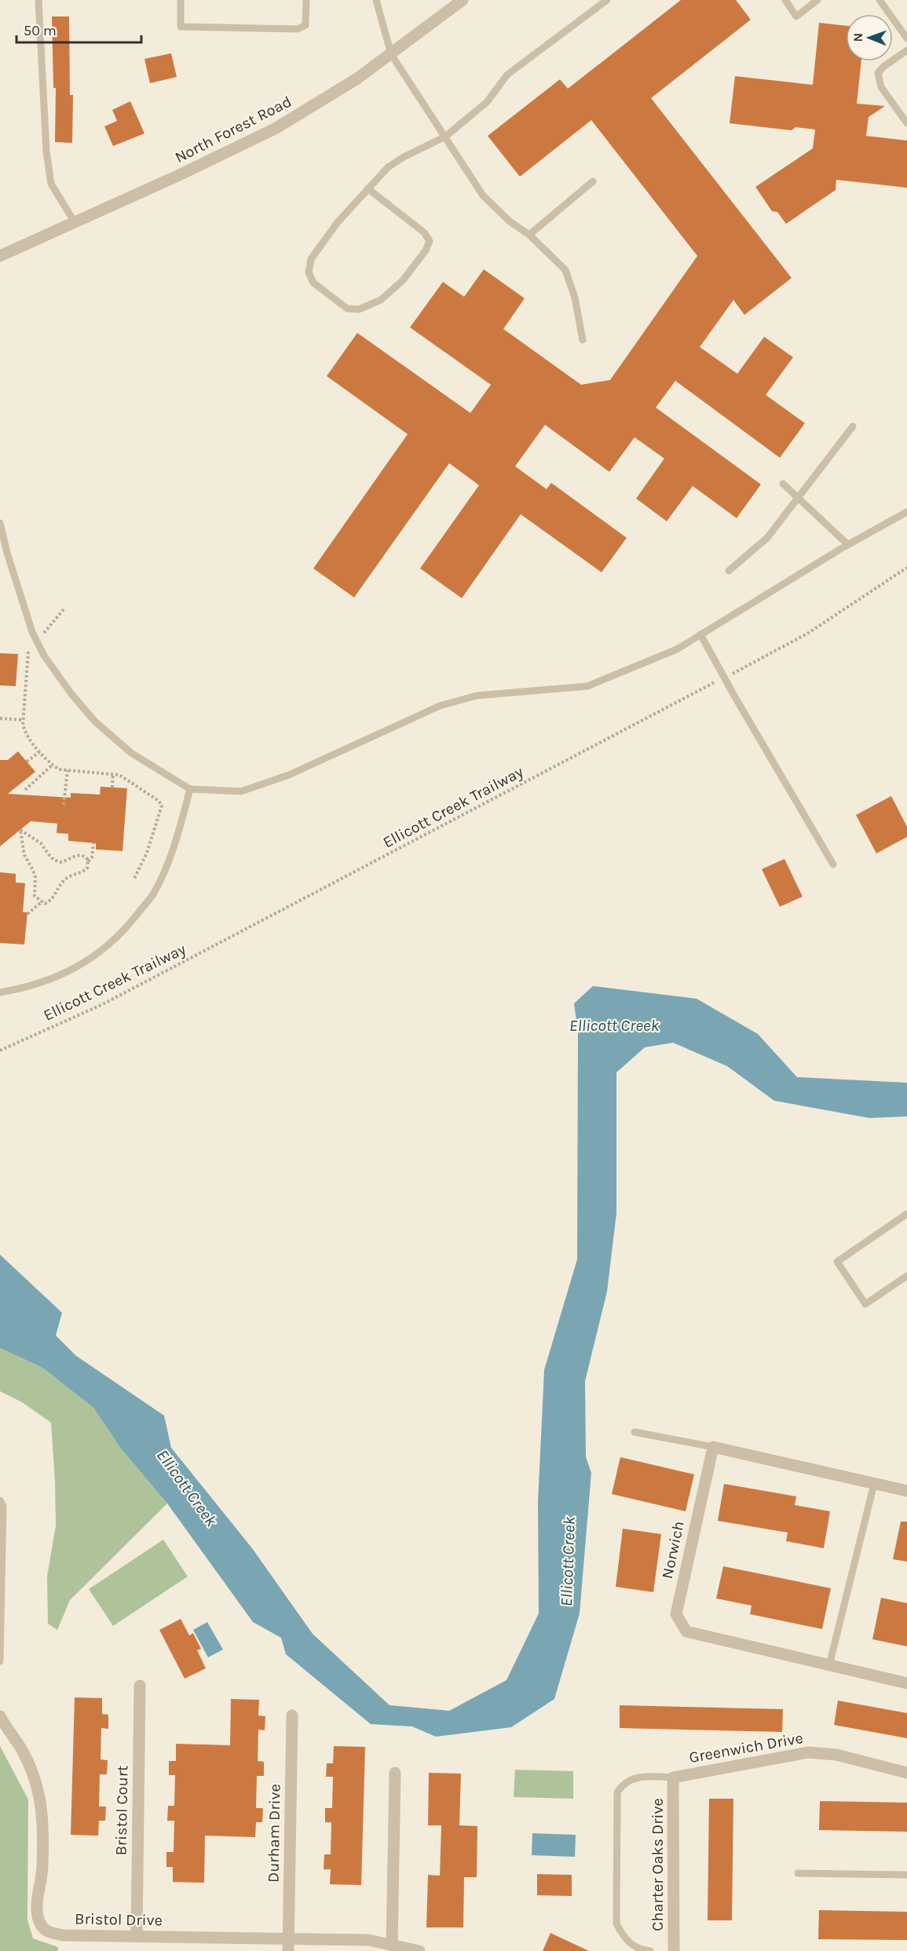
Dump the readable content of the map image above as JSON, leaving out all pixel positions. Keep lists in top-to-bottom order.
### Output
{
  "streets": {
    "street": [
      "North Forest Road",
      "Norwich",
      "Greenwich Drive",
      "Bristol Court",
      "Durham Drive",
      "Charter Oaks Drive",
      "Bristol Drive"
    ],
    "path": ["Ellicott Creek Trailway"]
  },
  "crossings": [
    ["Greenwich Drive", "Charter Oaks Drive"],
    ["Bristol Court", "Bristol Drive"],
    ["Durham Drive", "Bristol Drive"]
  ],
  "water": ["Ellicott Creek"],
  "scale_bar": "50 m",
  "north": "left"
}
